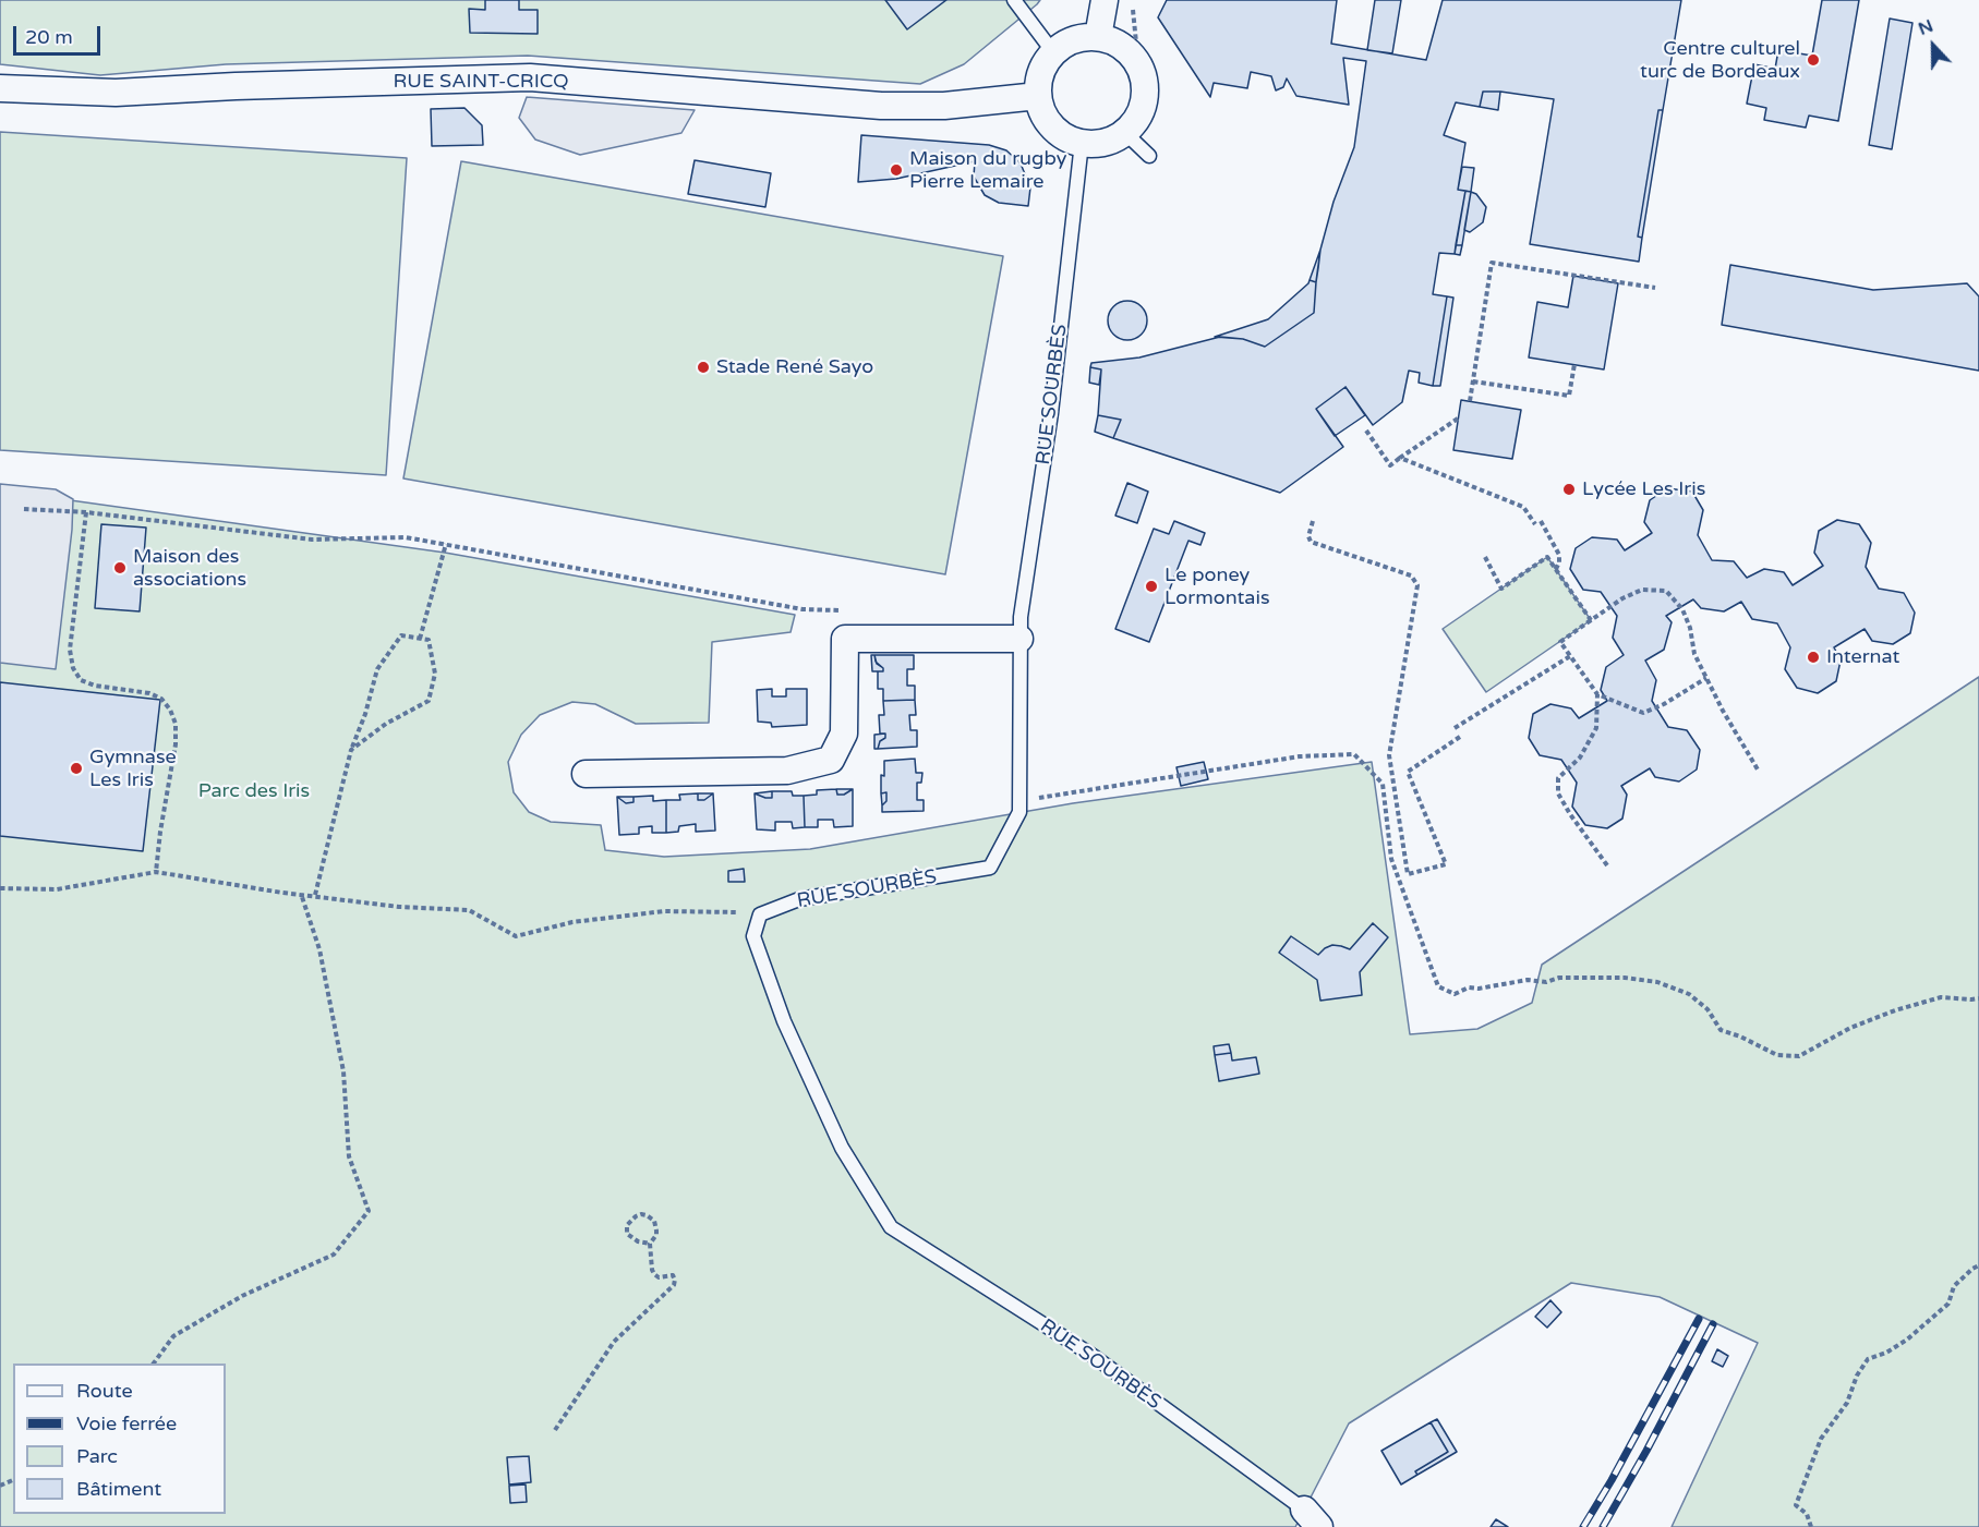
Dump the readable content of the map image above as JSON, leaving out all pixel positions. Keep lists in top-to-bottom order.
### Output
{
  "streets": {
    "street": ["RUE SAINT-CRICQ"],
    "lane": ["RUE SOURBÈS"]
  },
  "crossings": [
    ["RUE SAINT-CRICQ", "RUE SOURBÈS"]
  ],
  "parks": ["Parc des Iris"],
  "places": [
    "Centre culturel turc de Bordeaux",
    "Maison du rugby Pierre Lemaire",
    "Stade René Sayo",
    "Lycée Les Iris",
    "Maison des associations",
    "Le poney Lormontais",
    "Internat",
    "Gymnase Les Iris"
  ],
  "legend": [
    "Route",
    "Voie ferrée",
    "Parc",
    "Bâtiment"
  ],
  "scale_bar": "20 m",
  "north": "top"
}
